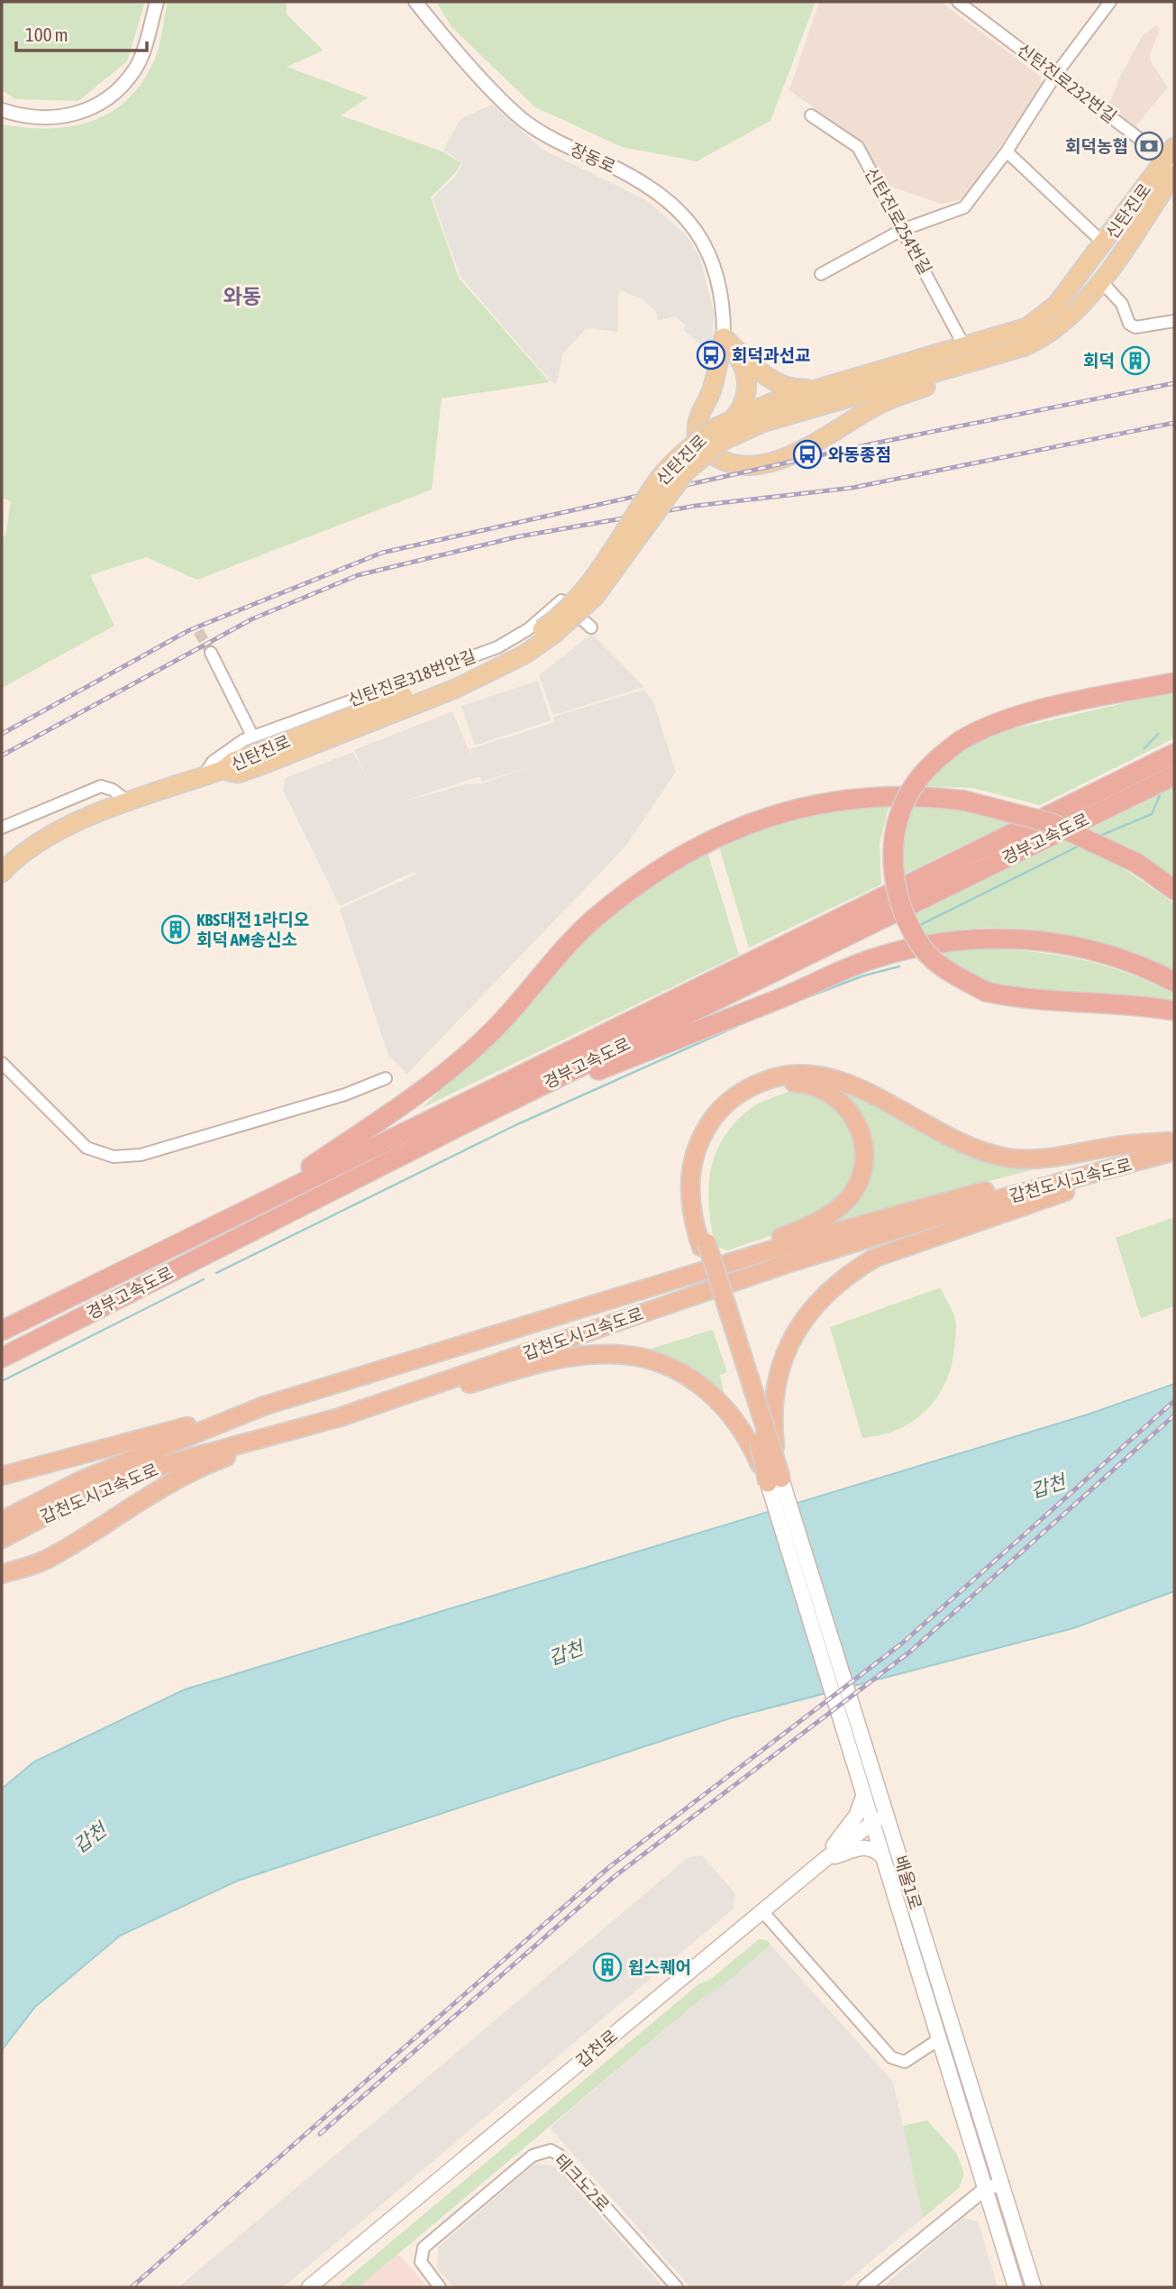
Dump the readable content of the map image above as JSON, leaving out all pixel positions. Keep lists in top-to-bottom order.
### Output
{
  "streets": {
    "highway": ["경부고속도로", "갑천도시고속도로"],
    "main road": ["신탄진로", "배울1로", "갑천로"],
    "street": [
      "신탄진로232번길",
      "장동로",
      "신탄진로254번길",
      "신탄진로318번안길",
      "테크노2로"
    ]
  },
  "crossings": [
    ["신탄진로232번길", "신탄진로"],
    ["신탄진로", "신탄진로254번길"],
    ["신탄진로", "신탄진로318번안길"],
    ["배울1로", "갑천로"]
  ],
  "districts": ["와동"],
  "water": ["갑천"],
  "places": {
    "bank": ["회덕농협"],
    "bus stop": ["회덕과선교", "와동종점"],
    "building": ["회덕", "KBS대전 1라디오 회덕 AM송신소", "윕스퀘어"]
  },
  "scale_bar": "100 m"
}
